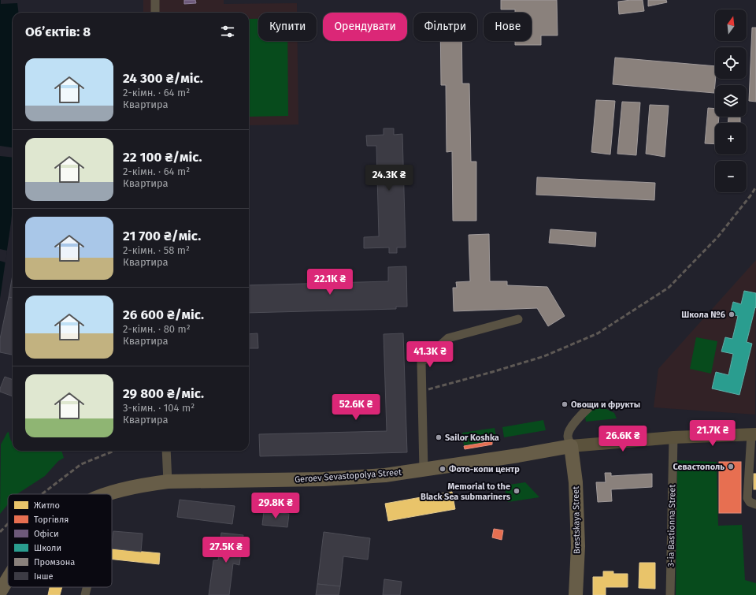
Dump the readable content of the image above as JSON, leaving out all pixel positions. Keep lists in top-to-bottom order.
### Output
{
  "streets": {
    "main road": ["Geroev Sevastopolya Street", "Brestskaya Street"],
    "street": ["3-ia Bastionna Street"]
  },
  "crossings": [
    ["Geroev Sevastopolya Street", "Brestskaya Street"],
    ["Geroev Sevastopolya Street", "3-ia Bastionna Street"]
  ],
  "places": [
    "Школа №6",
    "Овощи и фрукты",
    "Sailor Koshka",
    "Севастополь",
    "Фото-копи центр",
    "Memorial to the Black Sea submariners"
  ],
  "legend": [
    "Житло",
    "Торгівля",
    "Офіси",
    "Школи",
    "Промзона",
    "Інше"
  ],
  "north": "top",
  "page": {
    "map_buttons": ["+", "−"],
    "chip": [
      "Купити",
      "Орендувати",
      "Фільтри",
      "Нове"
    ],
    "heading": "Об’єктів: 8",
    "list": [
      {
        "name": "24 300 ₴/міс.",
        "note": "2-кімн. · 64 m² · Квартира"
      },
      {
        "name": "22 100 ₴/міс.",
        "note": "2-кімн. · 64 m² · Квартира"
      },
      {
        "name": "21 700 ₴/міс.",
        "note": "2-кімн. · 58 m² · Квартира"
      },
      {
        "name": "26 600 ₴/міс.",
        "note": "2-кімн. · 80 m² · Квартира"
      },
      {
        "name": "29 800 ₴/міс.",
        "note": "3-кімн. · 104 m² · Квартира"
      }
    ],
    "price": [
      "24.3K ₴",
      "22.1K ₴",
      "41.3K ₴",
      "52.6K ₴",
      "21.7K ₴",
      "26.6K ₴",
      "29.8K ₴",
      "27.5K ₴"
    ]
  }
}
